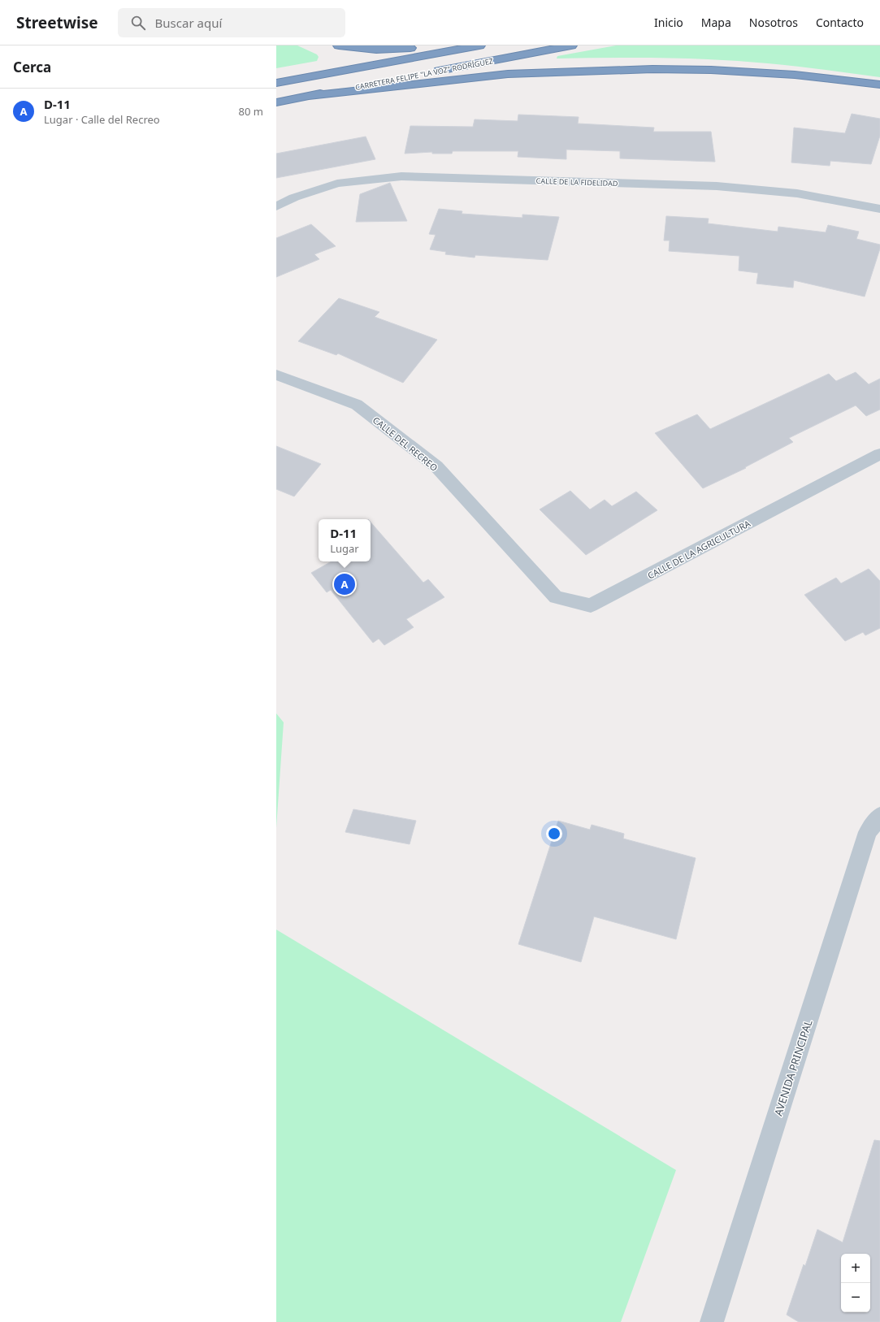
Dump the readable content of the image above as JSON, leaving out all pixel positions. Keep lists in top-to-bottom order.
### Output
{
  "streets": {
    "highway": ["CARRETERA FELIPE \"LA VOZ\" RODRÍGUEZ"],
    "street": [
      "CALLE DE LA FIDELIDAD",
      "CALLE DEL RECREO",
      "CALLE DE LA AGRICULTURA",
      "AVENIDA PRINCIPAL"
    ]
  },
  "crossings": [
    ["CALLE DEL RECREO", "CALLE DE LA AGRICULTURA"]
  ],
  "page": {
    "header": "Streetwise",
    "search": "Buscar aquí",
    "nav": [
      "Inicio",
      "Mapa",
      "Nosotros",
      "Contacto"
    ],
    "heading": "Cerca",
    "list": [
      {
        "mark": "A",
        "name": "D-11",
        "note": "Lugar · Calle del Recreo",
        "value": "80 m"
      }
    ],
    "popup": ["D-11", "Lugar"],
    "pins": "A",
    "map_buttons": ["+", "−"]
  }
}
